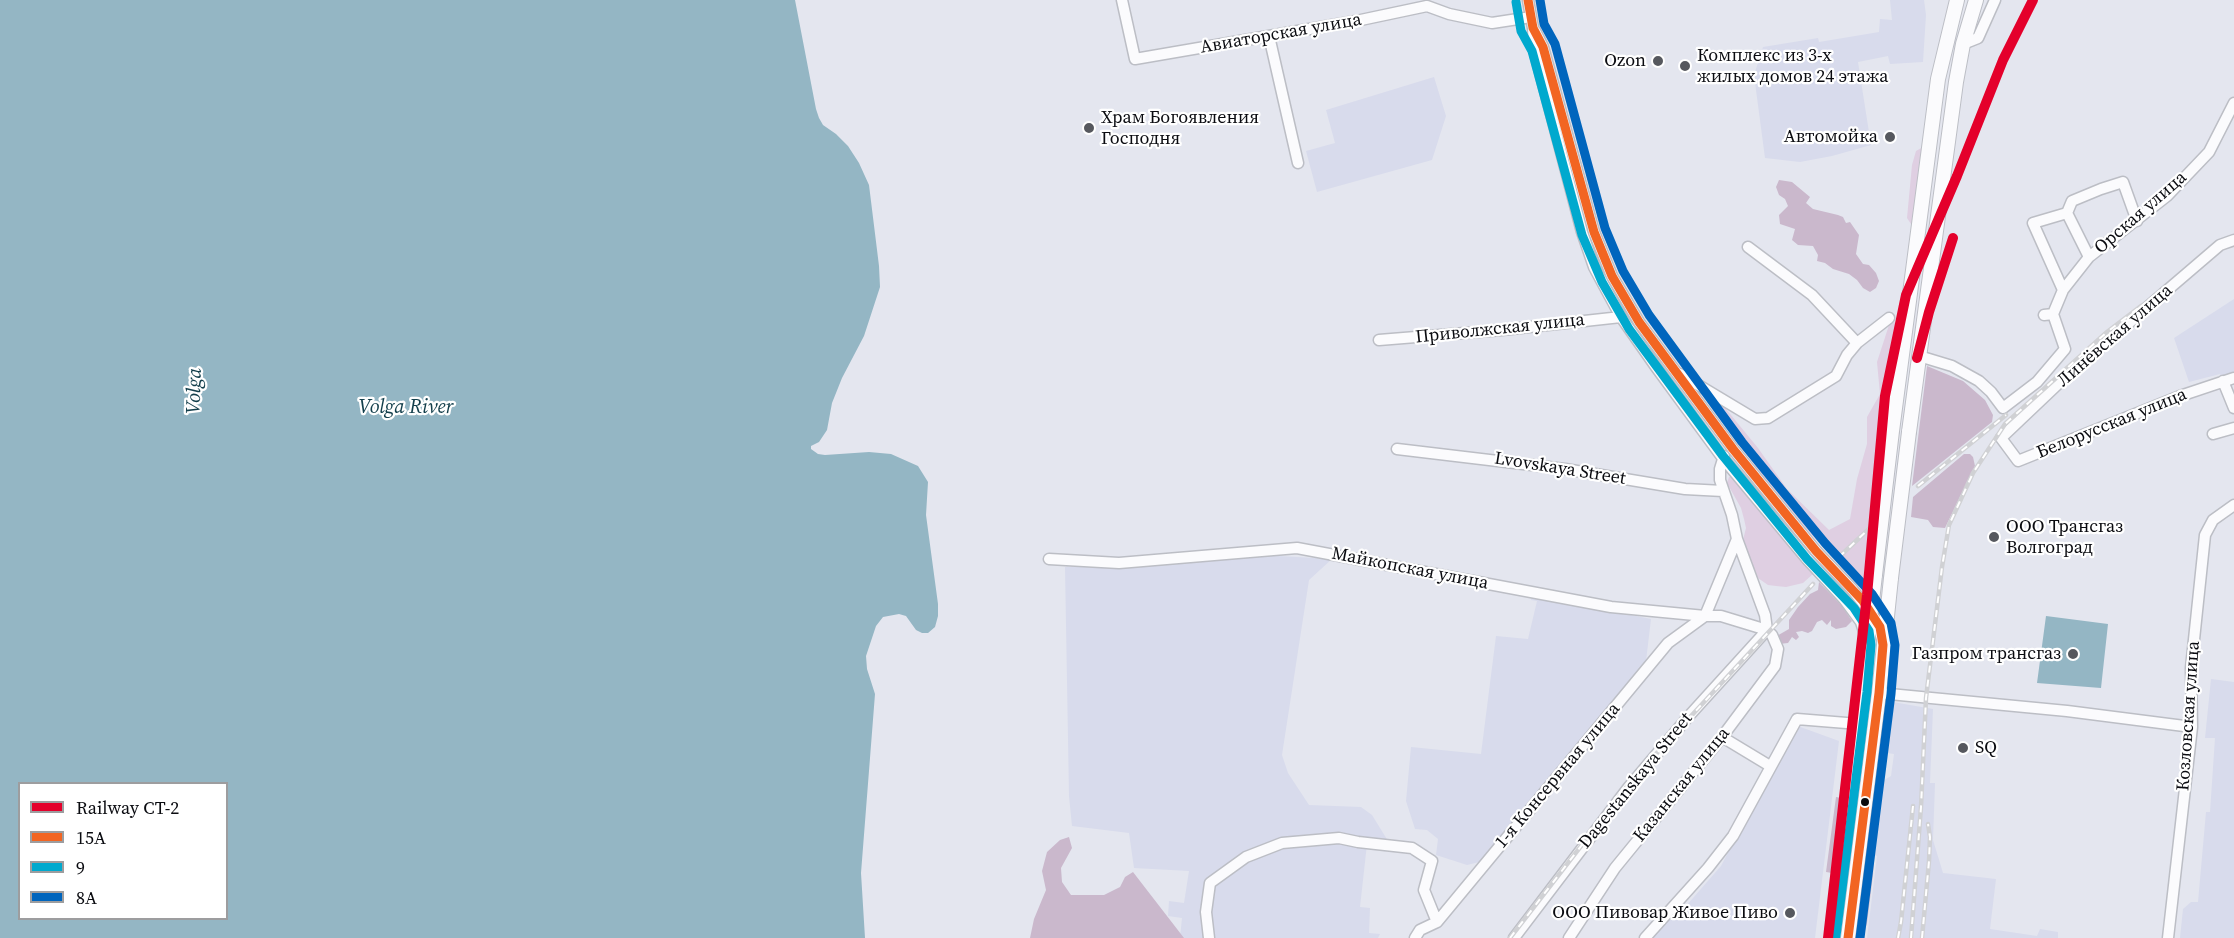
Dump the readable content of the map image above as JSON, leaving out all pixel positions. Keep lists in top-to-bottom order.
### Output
{
  "streets": {
    "street": [
      "Авиаторская улица",
      "Орская улица",
      "Приволжская улица",
      "Линёвская улица",
      "Белорусская улица",
      "Lvovskaya Street",
      "Майкопская улица",
      "Козловская улица",
      "1-я Консервная улица",
      "Dagestanskaya Street",
      "Казанская улица"
    ]
  },
  "crossings": [
    ["Линёвская улица", "Белорусская улица"],
    ["Lvovskaya Street", "Казанская улица"],
    ["Майкопская улица", "1-я Консервная улица"],
    ["Майкопская улица", "Dagestanskaya Street"],
    ["Майкопская улица", "Казанская улица"],
    ["Dagestanskaya Street", "Казанская улица"]
  ],
  "water": ["Volga", "Volga River"],
  "places": [
    "Ozon",
    "Комплекс из 3-х жилых домов 24 этажа",
    "Храм Богоявления Господня",
    "Автомойка",
    "ООО Трансгаз Волгоград",
    "Газпром трансгаз",
    "SQ",
    "ООО Пивовар Живое Пиво"
  ],
  "lines": [
    "rail line СТ-2",
    "transit line 15А",
    "transit line 8А",
    "transit line 9"
  ],
  "legend": [
    "Railway СТ-2",
    "15А",
    "9",
    "8А"
  ]
}
